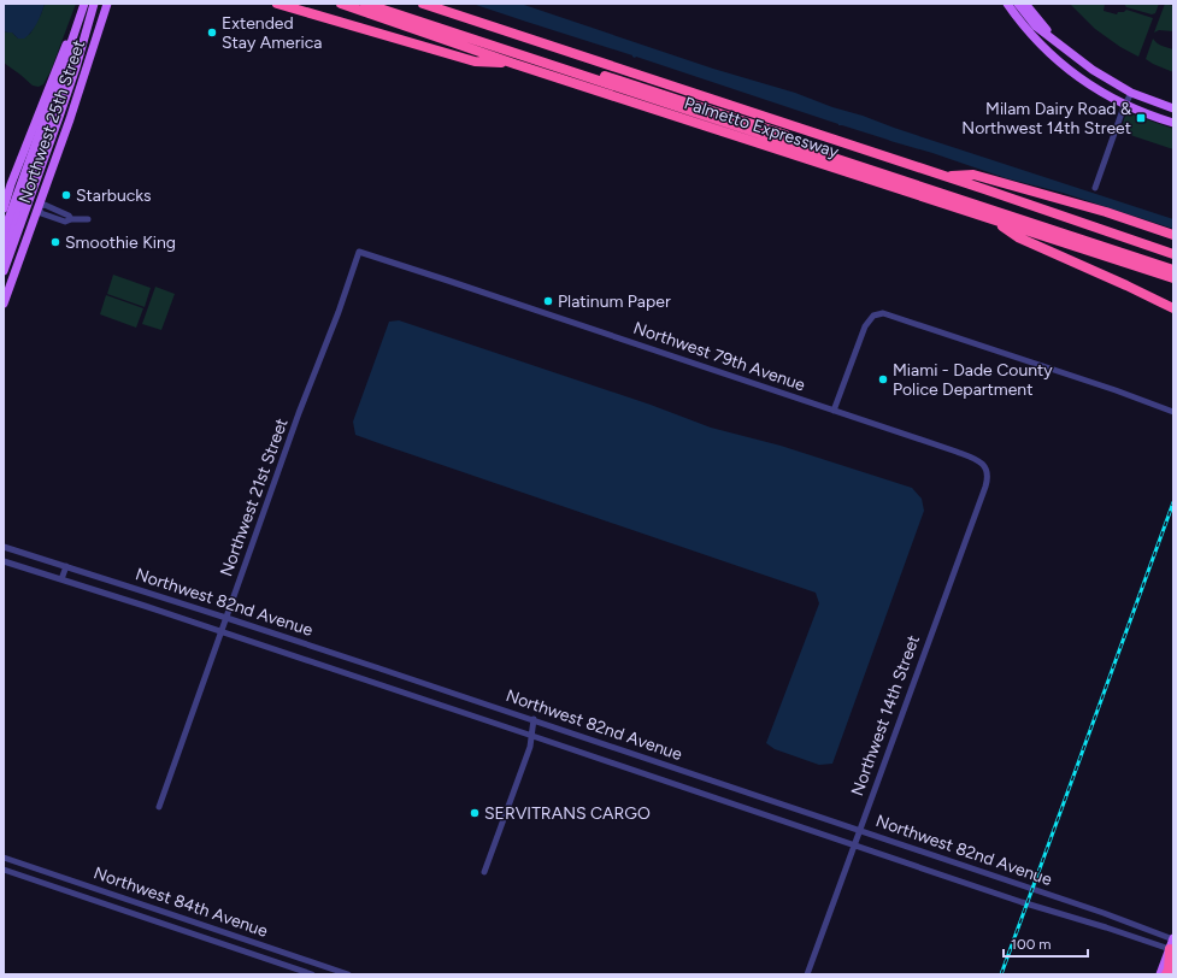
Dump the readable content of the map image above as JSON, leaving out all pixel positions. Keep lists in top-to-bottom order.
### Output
{
  "streets": {
    "highway": ["Palmetto Expressway"],
    "main road": ["Northwest 25th Street"],
    "street": [
      "Northwest 79th Avenue",
      "Northwest 21st Street",
      "Northwest 82nd Avenue",
      "Northwest 14th Street",
      "Northwest 84th Avenue"
    ]
  },
  "crossings": [
    ["Northwest 79th Avenue", "Northwest 21st Street"],
    ["Northwest 79th Avenue", "Northwest 14th Street"],
    ["Northwest 21st Street", "Northwest 82nd Avenue"],
    ["Northwest 82nd Avenue", "Northwest 14th Street"]
  ],
  "places": {
    "other": [
      "Extended Stay America",
      "Starbucks",
      "Smoothie King",
      "Platinum Paper",
      "Miami - Dade County Police Department",
      "SERVITRANS CARGO"
    ],
    "transit": ["Milam Dairy Road & Northwest 14th Street"]
  },
  "scale_bar": "100 m"
}
